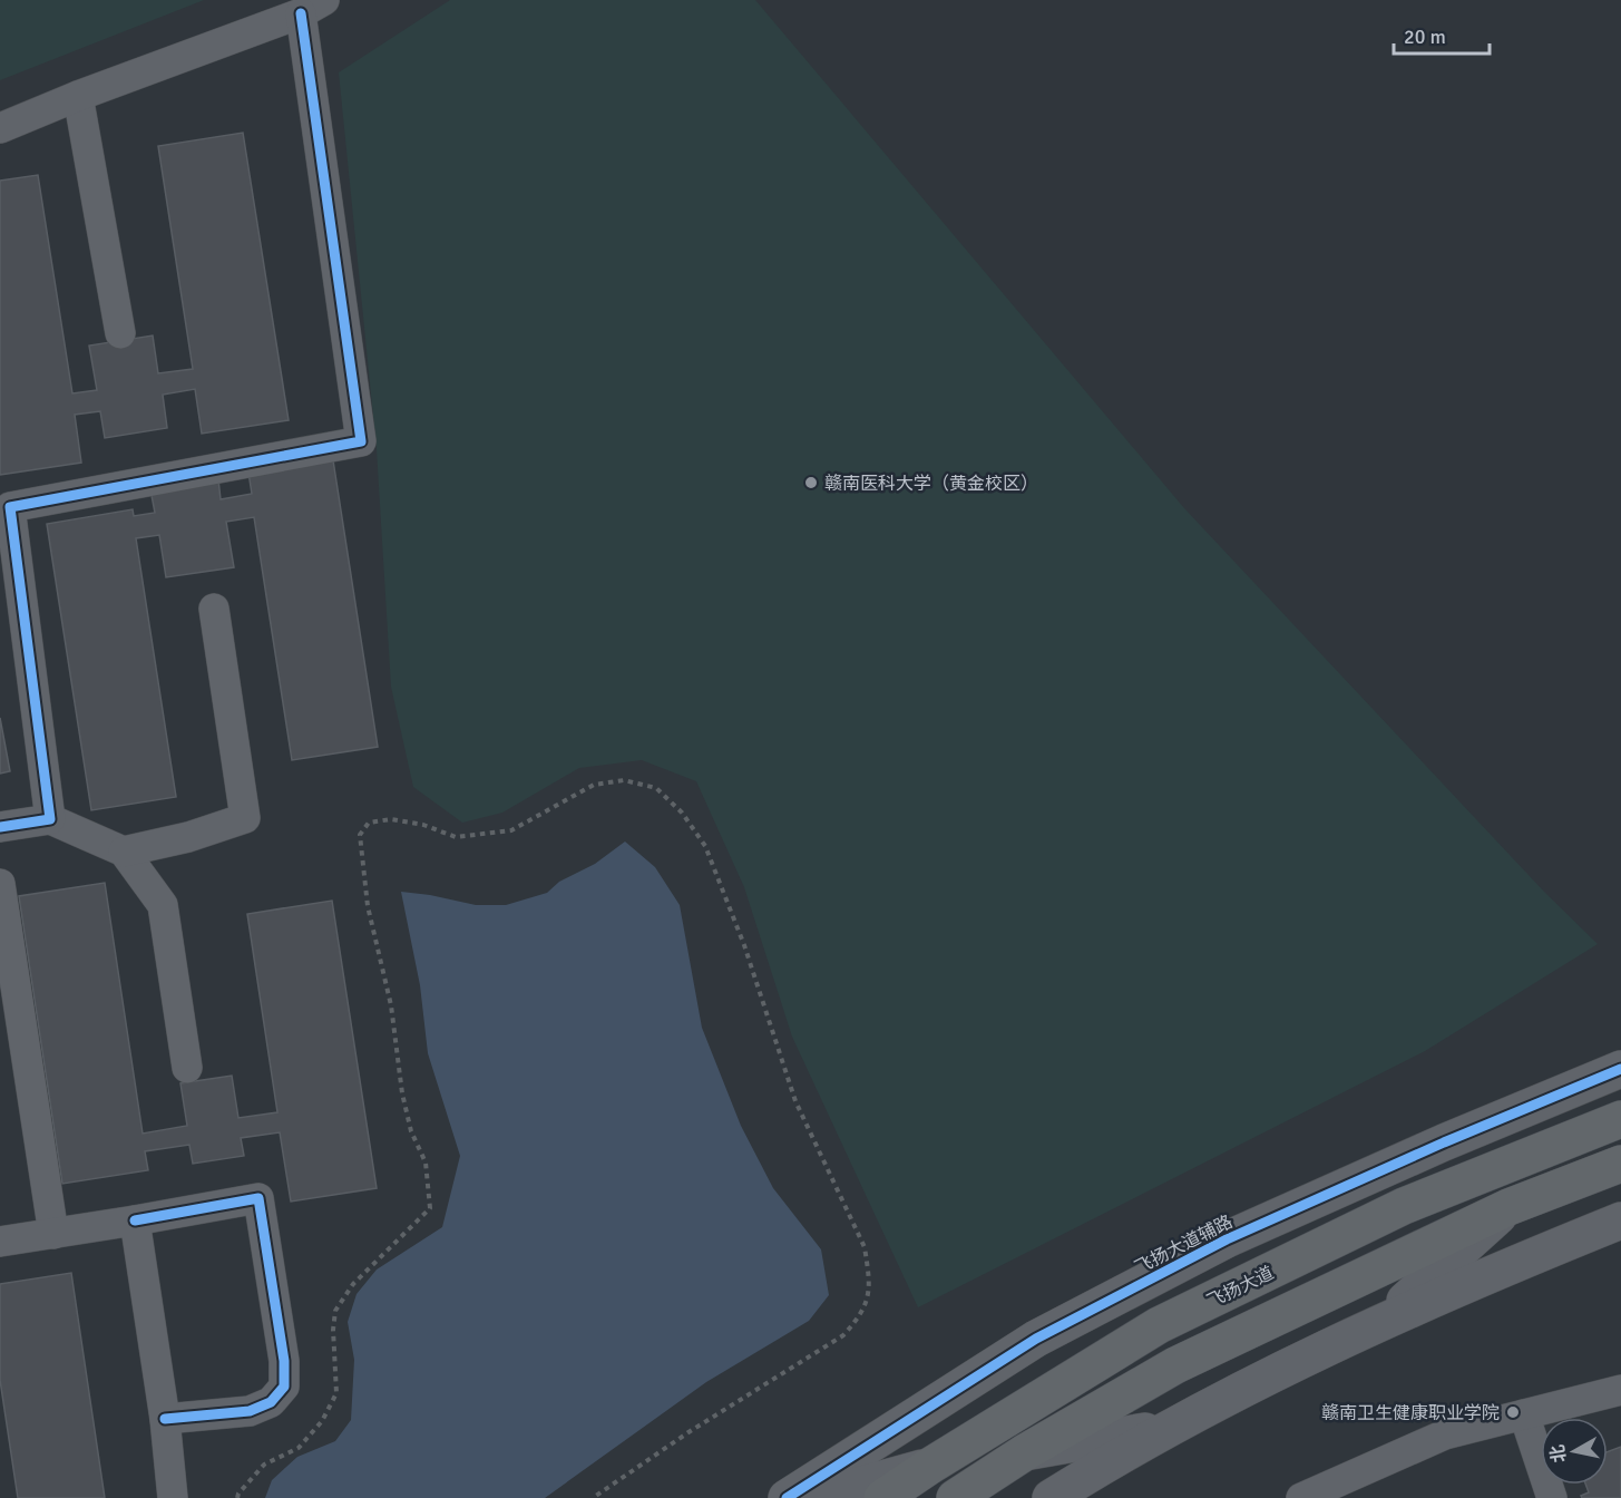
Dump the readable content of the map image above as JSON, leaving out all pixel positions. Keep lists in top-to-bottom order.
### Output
{
  "streets": {
    "main road": ["飞扬大道"],
    "street": ["飞扬大道辅路"]
  },
  "places": ["赣南医科大学（黄金校区）", "赣南卫生健康职业学院"],
  "scale_bar": "20 m",
  "north": "left"
}
